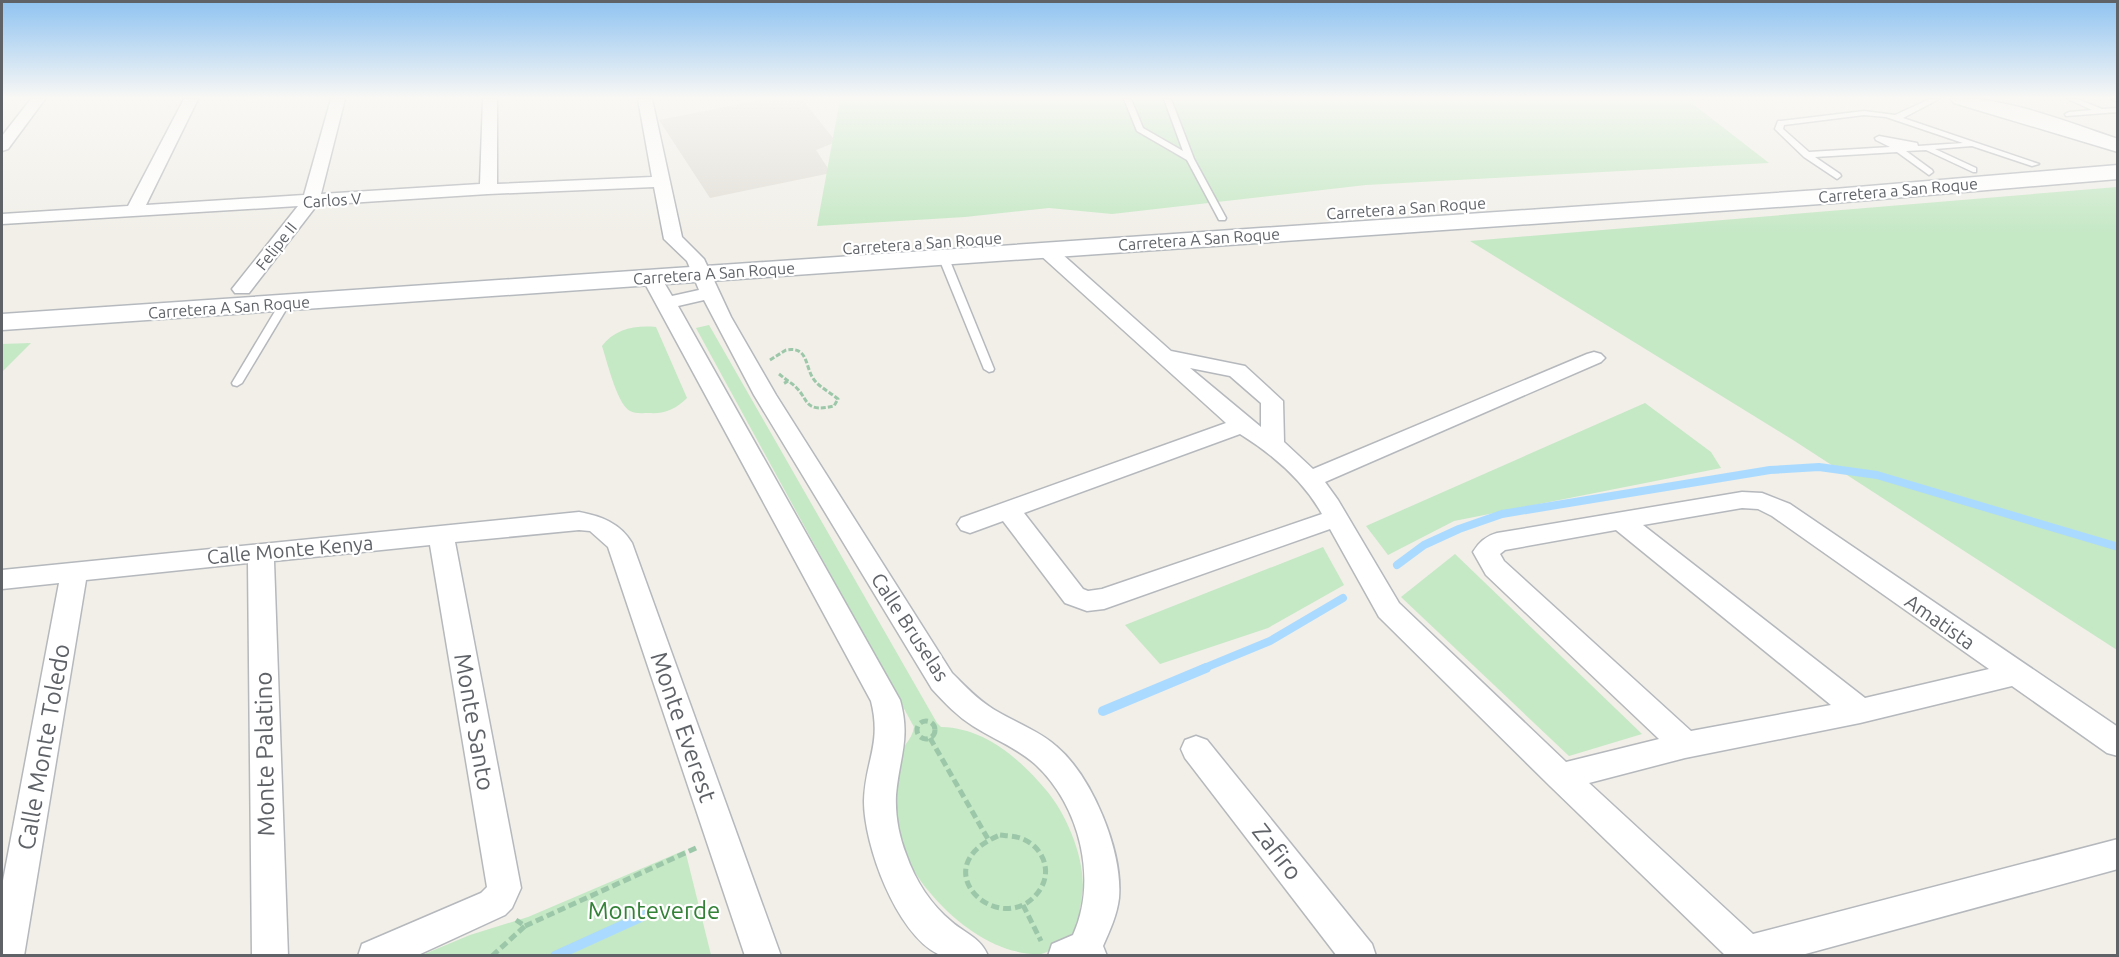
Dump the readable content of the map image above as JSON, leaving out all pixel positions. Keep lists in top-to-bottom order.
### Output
{
  "streets": {
    "main road": ["Carretera a San Roque", "Carretera A San Roque"],
    "street": [
      "Carlos V",
      "Felipe II",
      "Calle Monte Kenya",
      "Amatista",
      "Calle Bruselas",
      "Monte Santo",
      "Monte Everest",
      "Calle Monte Toledo",
      "Monte Palatino",
      "Zafiro"
    ]
  },
  "crossings": [
    ["Carretera a San Roque", "Carretera A San Roque"],
    ["Carretera a San Roque", "Calle Bruselas"],
    ["Carlos V", "Felipe II"],
    ["Carlos V", "Calle Bruselas"],
    ["Carretera A San Roque", "Felipe II"],
    ["Carretera A San Roque", "Calle Bruselas"],
    ["Calle Monte Kenya", "Monte Santo"],
    ["Calle Monte Kenya", "Monte Everest"],
    ["Calle Monte Kenya", "Calle Monte Toledo"],
    ["Calle Monte Kenya", "Monte Palatino"]
  ],
  "parks": ["Monteverde"]
}
